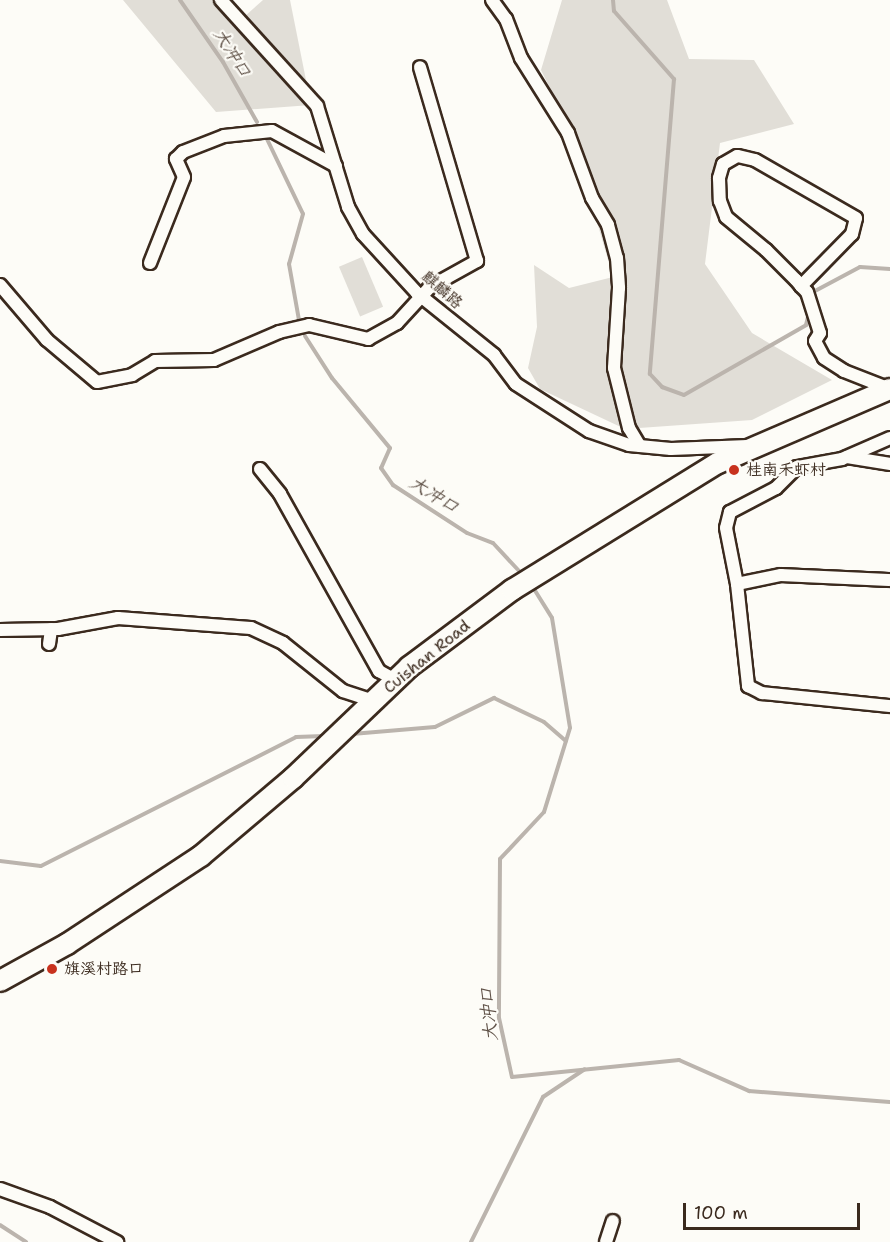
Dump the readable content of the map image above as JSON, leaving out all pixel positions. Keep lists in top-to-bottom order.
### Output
{
  "streets": {
    "main road": ["Cuishan Road"],
    "street": ["麒麟路"]
  },
  "crossings": [
    ["麒麟路", "Cuishan Road"]
  ],
  "water": ["大冲口"],
  "places": ["桂南禾虾村", "旗溪村路口"],
  "scale_bar": "100 m"
}
